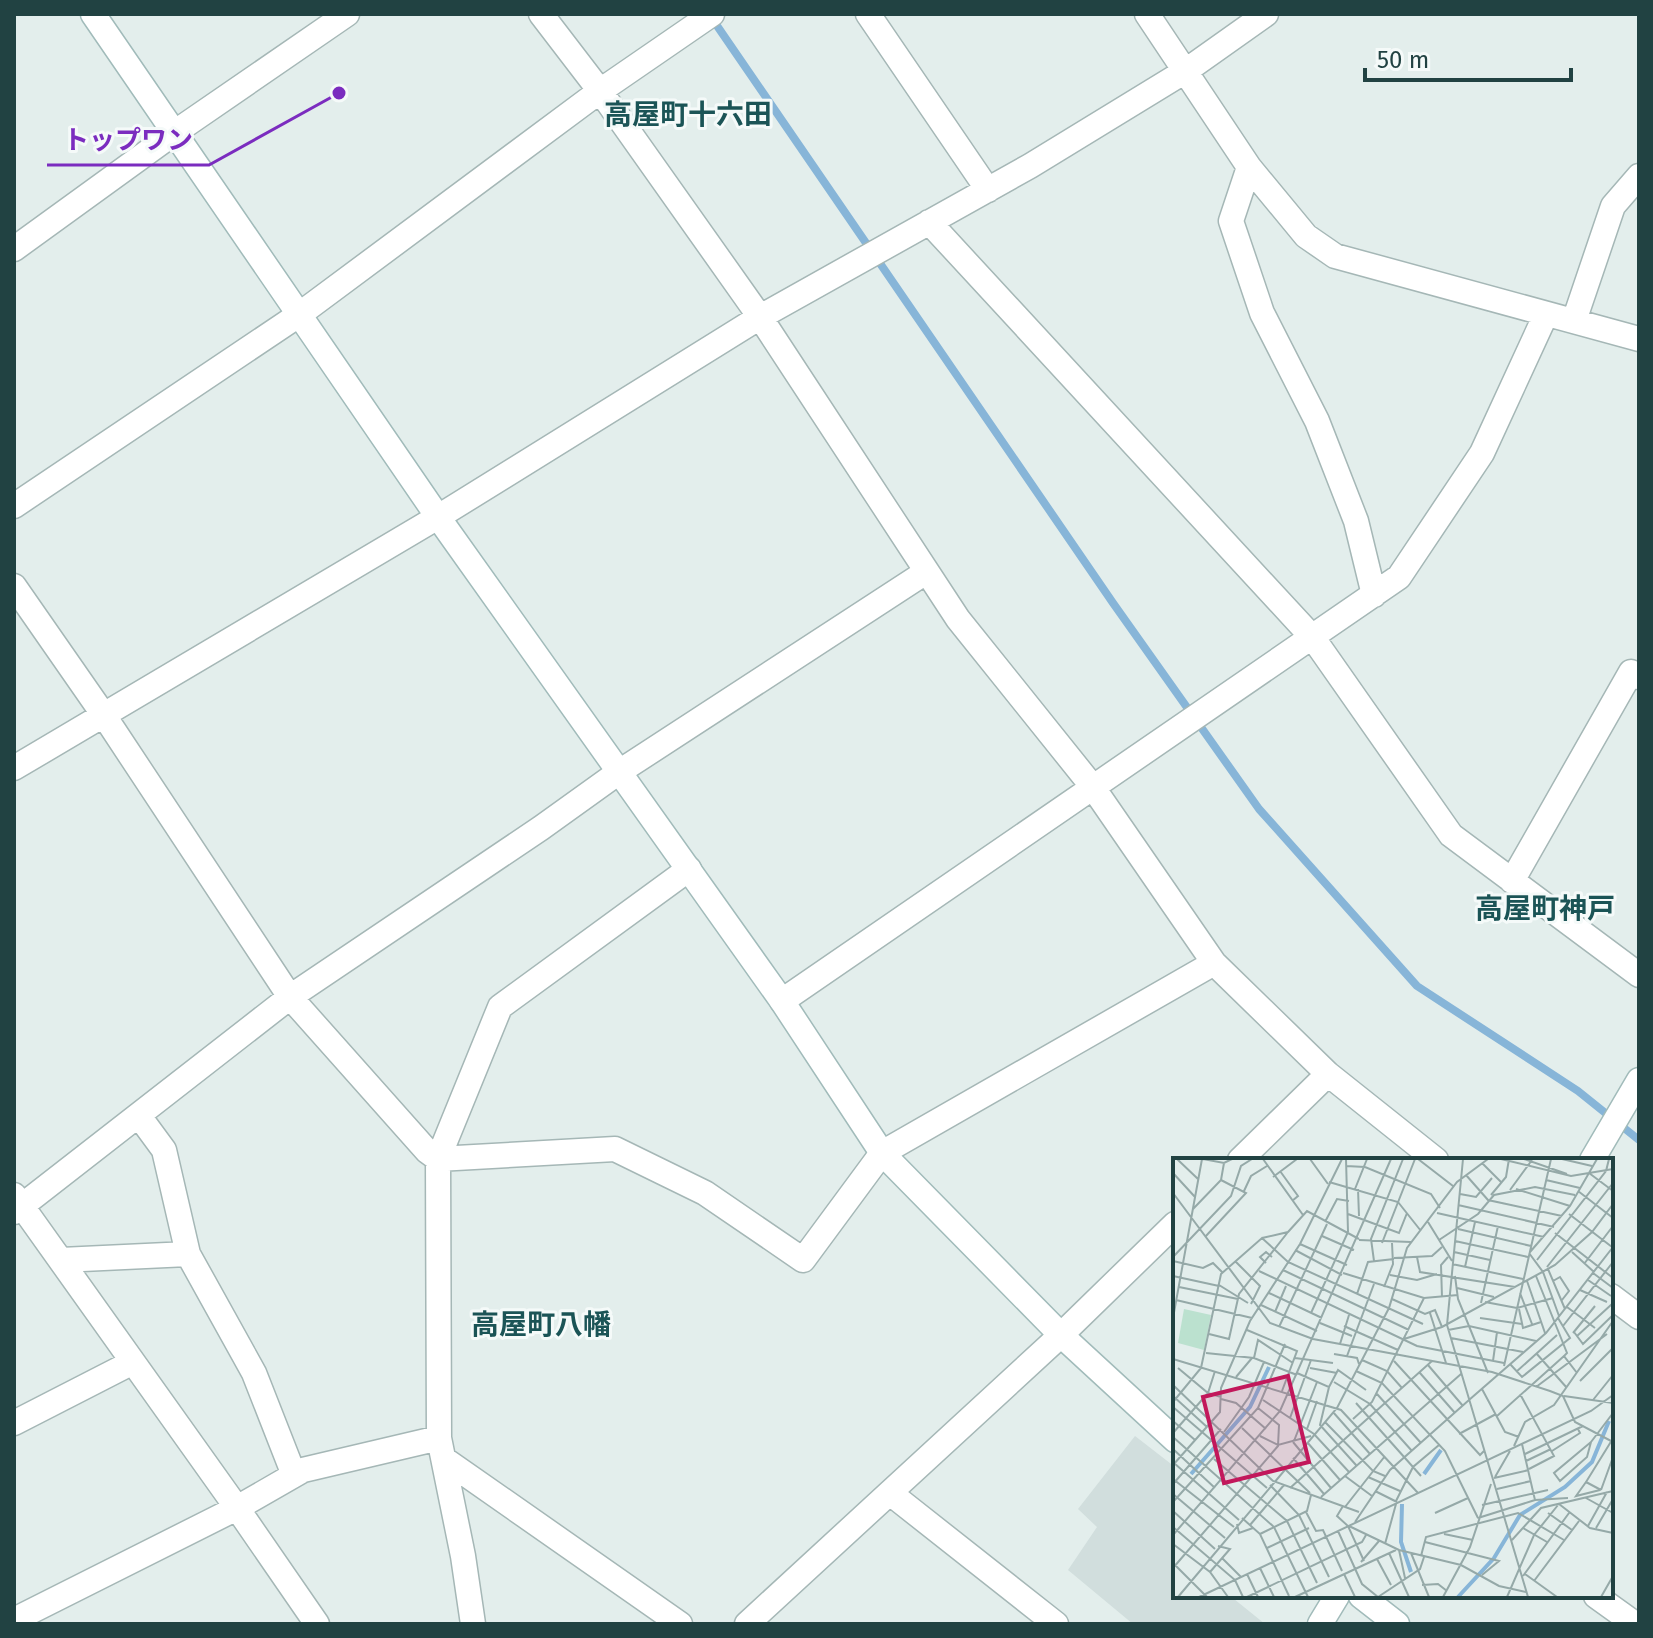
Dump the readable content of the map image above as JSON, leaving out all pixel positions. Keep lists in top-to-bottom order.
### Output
{
  "districts": ["高屋町十六田", "高屋町神戸", "高屋町八幡"],
  "places": ["トップワン"],
  "scale_bar": "50 m"
}
